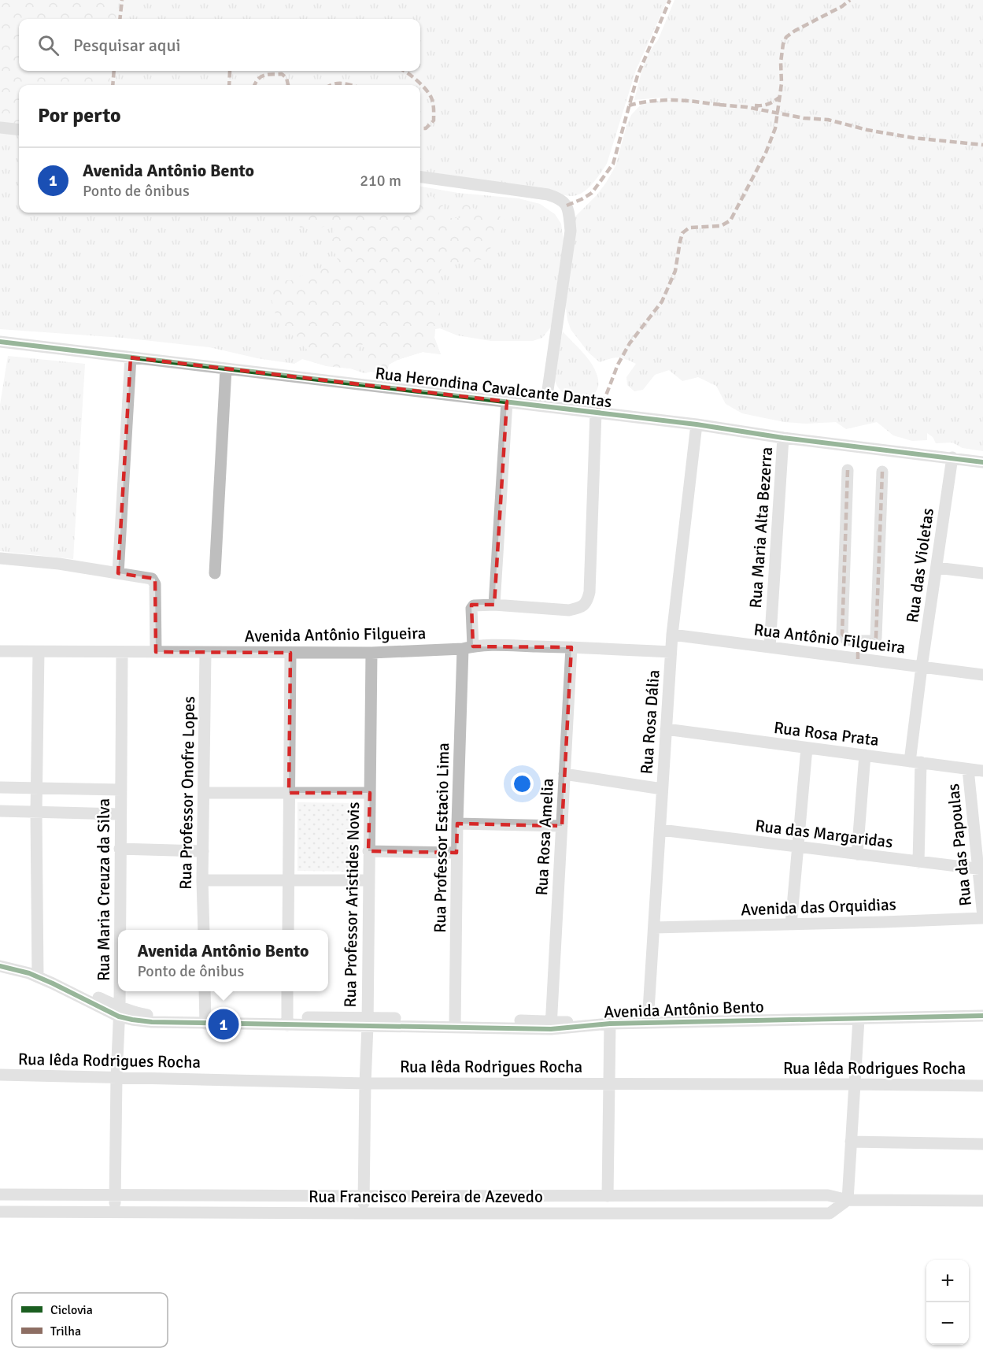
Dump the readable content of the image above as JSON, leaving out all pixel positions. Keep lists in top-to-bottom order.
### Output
{
  "streets": {
    "street": [
      "Rua Herondina Cavalcante Dantas",
      "Rua Maria Alta Bezerra",
      "Rua das Violetas",
      "Avenida Antônio Filgueira",
      "Rua Antônio Filgueira",
      "Rua Rosa Dália",
      "Rua Rosa Prata",
      "Rua Professor Onofre Lopes",
      "Rua das Margaridas",
      "Rua Rosa Amelia",
      "Rua Professor Estacio Lima",
      "Rua das Papoulas",
      "Rua Maria Creuza da Silva",
      "Rua Professor Aristides Novis",
      "Avenida das Orquidias",
      "Avenida Antônio Bento",
      "Rua Iêda Rodrigues Rocha",
      "Rua Francisco Pereira de Azevedo"
    ]
  },
  "crossings": [
    ["Rua Herondina Cavalcante Dantas", "Rua Maria Alta Bezerra"],
    ["Rua Herondina Cavalcante Dantas", "Rua das Violetas"],
    ["Rua Herondina Cavalcante Dantas", "Rua Rosa Dália"],
    ["Rua Maria Alta Bezerra", "Rua Antônio Filgueira"],
    ["Rua das Violetas", "Rua Antônio Filgueira"],
    ["Rua das Violetas", "Rua Rosa Prata"],
    ["Rua das Violetas", "Rua das Margaridas"],
    ["Avenida Antônio Filgueira", "Rua Rosa Dália"],
    ["Avenida Antônio Filgueira", "Rua Professor Onofre Lopes"],
    ["Avenida Antônio Filgueira", "Rua Rosa Amelia"],
    ["Avenida Antônio Filgueira", "Rua Professor Estacio Lima"],
    ["Avenida Antônio Filgueira", "Rua Maria Creuza da Silva"],
    ["Avenida Antônio Filgueira", "Rua Professor Aristides Novis"],
    ["Rua Antônio Filgueira", "Rua Rosa Dália"],
    ["Rua Rosa Dália", "Rua Rosa Prata"],
    ["Rua Rosa Dália", "Rua das Margaridas"],
    ["Rua Rosa Dália", "Avenida das Orquidias"],
    ["Rua Rosa Dália", "Avenida Antônio Bento"],
    ["Rua Rosa Prata", "Rua das Papoulas"],
    ["Rua das Margaridas", "Rua das Papoulas"],
    ["Rua Rosa Amelia", "Avenida Antônio Bento"],
    ["Rua Professor Estacio Lima", "Avenida Antônio Bento"],
    ["Rua das Papoulas", "Avenida das Orquidias"],
    ["Rua Maria Creuza da Silva", "Avenida Antônio Bento"],
    ["Rua Maria Creuza da Silva", "Rua Iêda Rodrigues Rocha"],
    ["Rua Maria Creuza da Silva", "Rua Francisco Pereira de Azevedo"],
    ["Rua Professor Aristides Novis", "Avenida Antônio Bento"],
    ["Rua Professor Aristides Novis", "Rua Iêda Rodrigues Rocha"],
    ["Rua Professor Aristides Novis", "Rua Francisco Pereira de Azevedo"]
  ],
  "legend": ["Ciclovia", "Trilha"],
  "page": {
    "search": "Pesquisar aqui",
    "heading": "Por perto",
    "list": [
      {
        "mark": "1",
        "name": "Avenida Antônio Bento",
        "note": "Ponto de ônibus",
        "value": "210 m"
      }
    ],
    "popup": ["Avenida Antônio Bento", "Ponto de ônibus"],
    "pins": "1",
    "map_buttons": ["+", "−"]
  }
}
